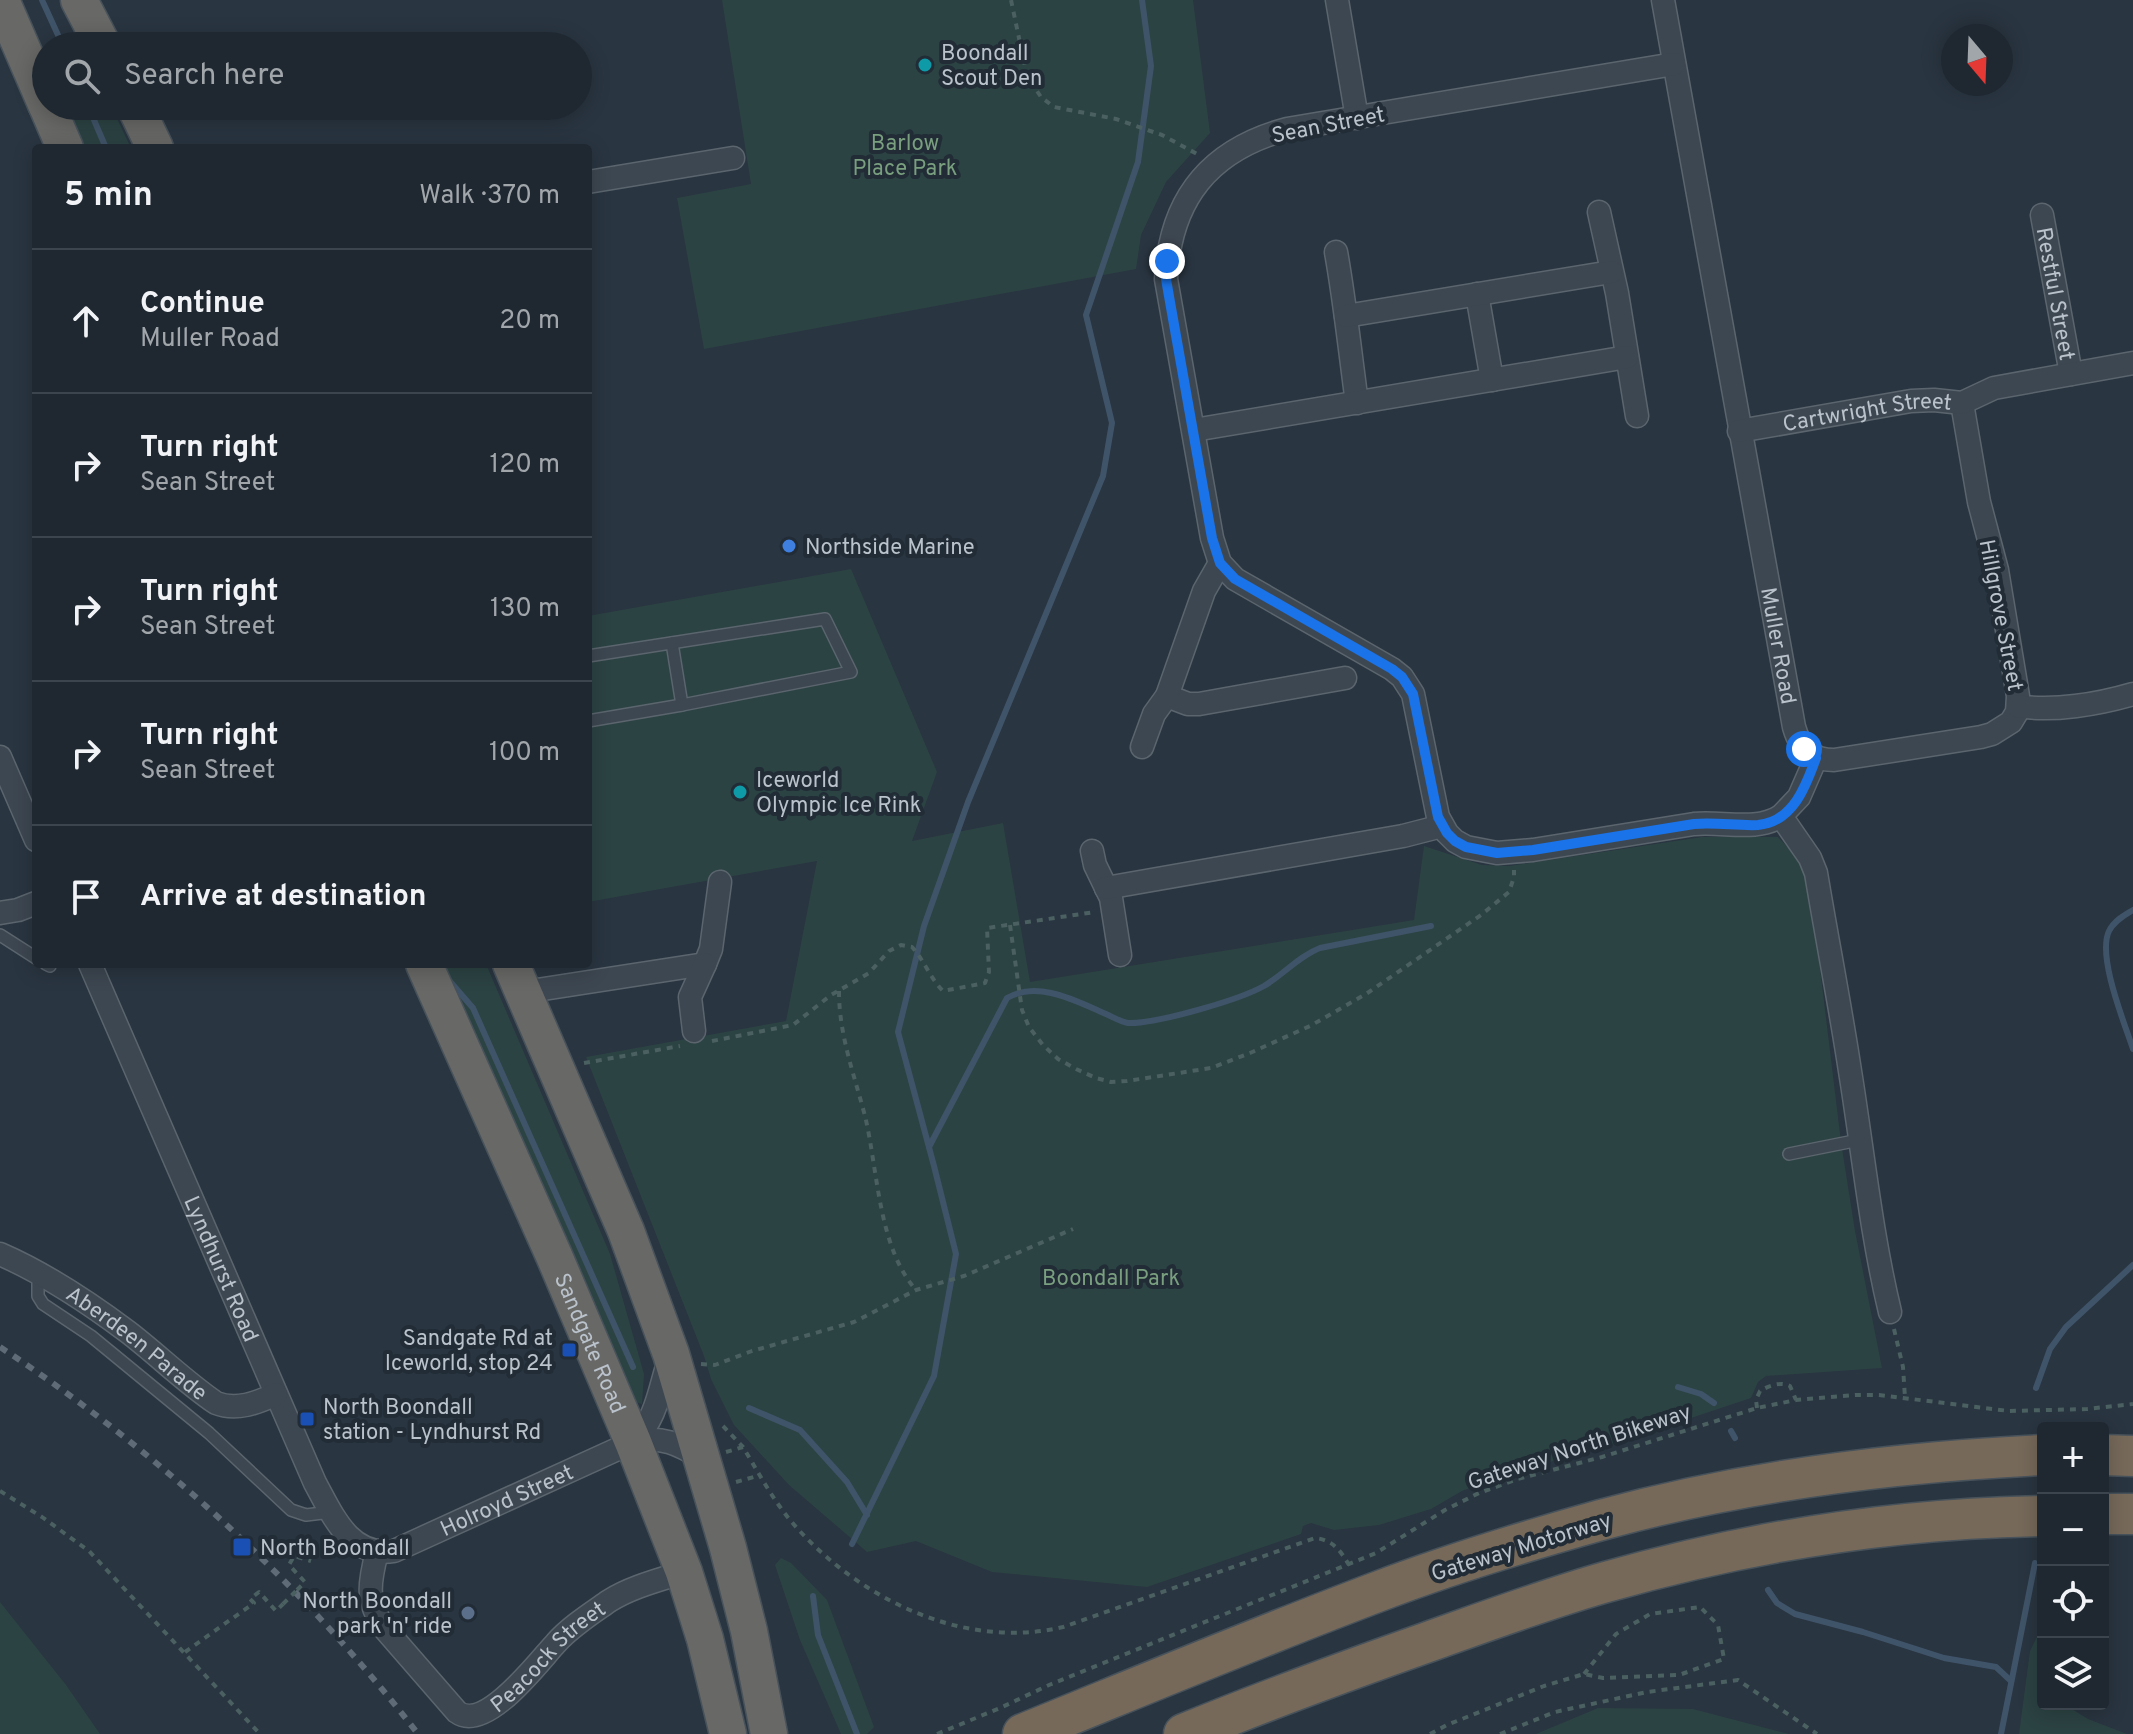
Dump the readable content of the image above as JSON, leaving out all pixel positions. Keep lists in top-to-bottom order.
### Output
{
  "streets": {
    "highway": ["Sandgate Road", "Gateway Motorway"],
    "street": [
      "Sean Street",
      "Restful Street",
      "Cartwright Street",
      "Hillgrove Street",
      "Muller Road",
      "Lyndhurst Road",
      "Aberdeen Parade",
      "Holroyd Street",
      "Peacock Street"
    ],
    "path": ["Gateway North Bikeway"]
  },
  "crossings": [
    ["Sean Street", "Muller Road"],
    ["Restful Street", "Cartwright Street"],
    ["Cartwright Street", "Hillgrove Street"],
    ["Cartwright Street", "Muller Road"],
    ["Hillgrove Street", "Muller Road"],
    ["Lyndhurst Road", "Aberdeen Parade"],
    ["Lyndhurst Road", "Holroyd Street"],
    ["Lyndhurst Road", "Peacock Street"],
    ["Sandgate Road", "Holroyd Street"],
    ["Sandgate Road", "Peacock Street"],
    ["Holroyd Street", "Peacock Street"]
  ],
  "parks": ["Barlow Place Park", "Boondall Park"],
  "places": {
    "other": [
      "Boondall Scout Den",
      "Northside Marine",
      "Iceworld Olympic Ice Rink",
      "North Boondall park 'n' ride"
    ],
    "transit": ["Sandgate Rd at Iceworld, stop 24", "North Boondall station - Lyndhurst Rd", "North Boondall"]
  },
  "north": "bottom",
  "page": {
    "search": "Search here",
    "heading": ["5 min", "Walk · 370 m"],
    "list": [
      ["Continue", "Muller Road", "20 m"],
      ["Turn right", "Sean Street", "120 m"],
      ["Turn right", "Sean Street", "130 m"],
      ["Turn right", "Sean Street", "100 m"],
      "Arrive at destination"
    ],
    "map_buttons": ["+", "−"]
  }
}
